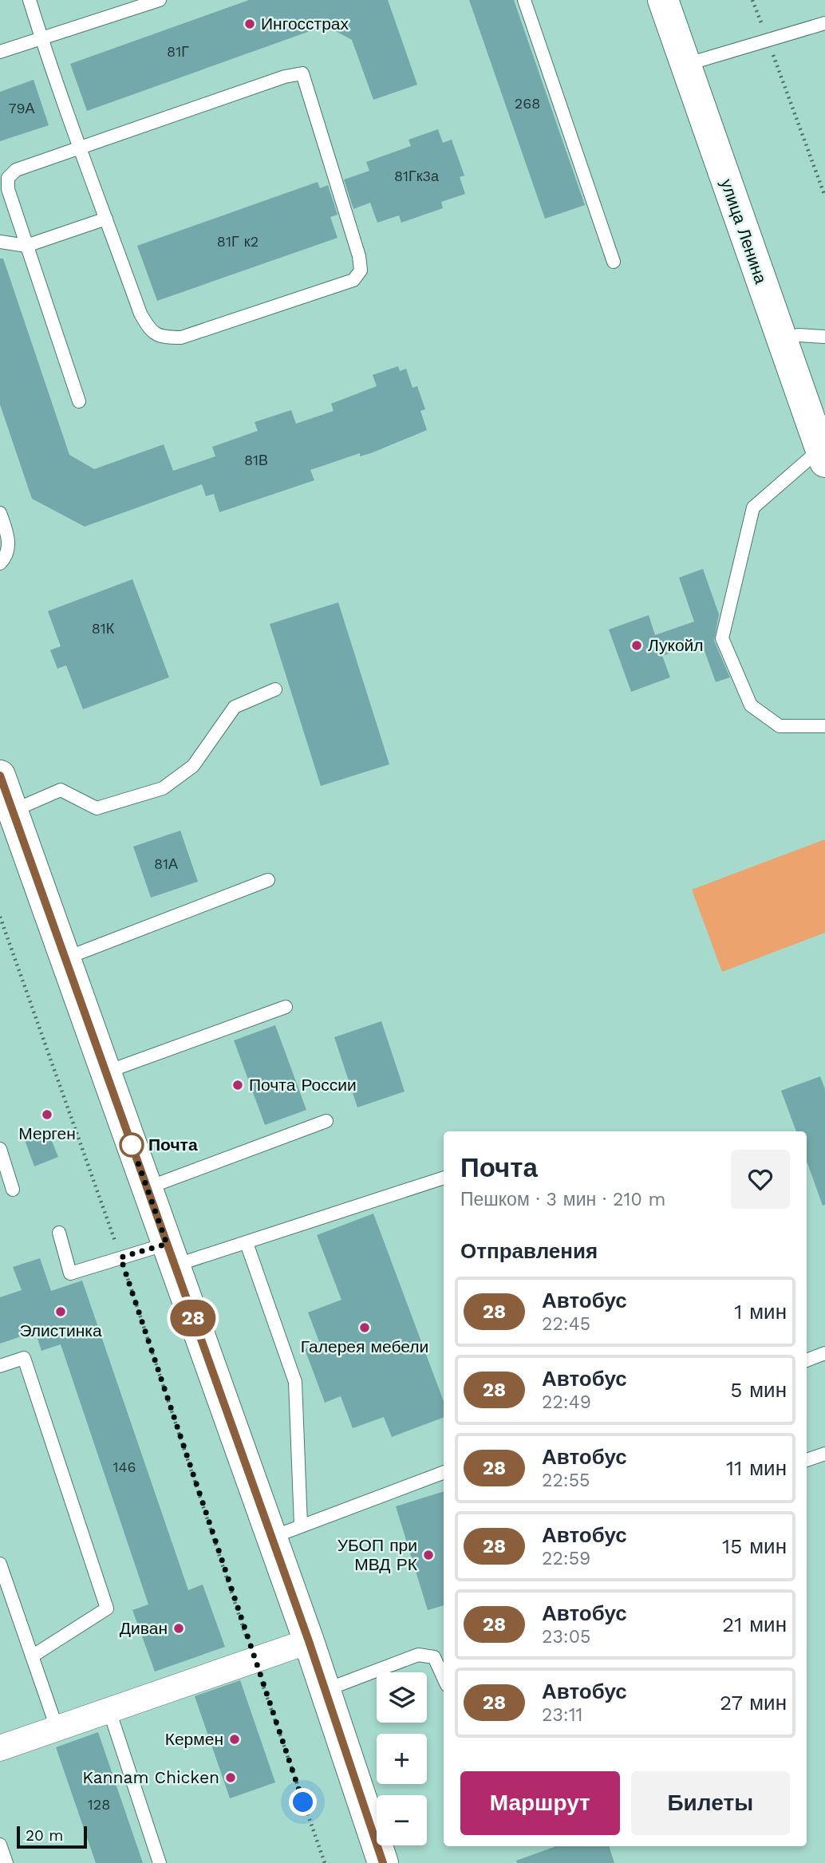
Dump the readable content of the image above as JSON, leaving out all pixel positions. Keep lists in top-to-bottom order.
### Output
{
  "streets": {
    "main road": ["улица Ленина"]
  },
  "places": [
    "Ингосстрах",
    "Лукойл",
    "Почта России",
    "Мерген",
    "Почта",
    "Элистинка",
    "Галерея мебели",
    "УБОП при МВД РК",
    "Диван",
    "Кермен",
    "Kannam Chicken"
  ],
  "lines": ["bus line 28"],
  "house_numbers": [
    "81Г",
    "268",
    "79А",
    "81Гк3а",
    "81Г к2",
    "81В",
    "81К",
    "81А",
    "146",
    "128"
  ],
  "scale_bar": "20 m",
  "page": {
    "on_map": "28",
    "heading": [
      ["Почта", "Пешком · 3 мин · 210 m"],
      "Отправления"
    ],
    "list": [
      {
        "mark": "28",
        "name": "Автобус",
        "note": "22:45",
        "value": "1 мин"
      },
      {
        "mark": "28",
        "name": "Автобус",
        "note": "22:49",
        "value": "5 мин"
      },
      {
        "mark": "28",
        "name": "Автобус",
        "note": "22:55",
        "value": "11 мин"
      },
      {
        "mark": "28",
        "name": "Автобус",
        "note": "22:59",
        "value": "15 мин"
      },
      {
        "mark": "28",
        "name": "Автобус",
        "note": "23:05",
        "value": "21 мин"
      },
      {
        "mark": "28",
        "name": "Автобус",
        "note": "23:11",
        "value": "27 мин"
      }
    ],
    "map_buttons": ["+", "−"],
    "buttons": ["Маршрут", "Билеты"],
    "scale": "20 m"
  }
}
